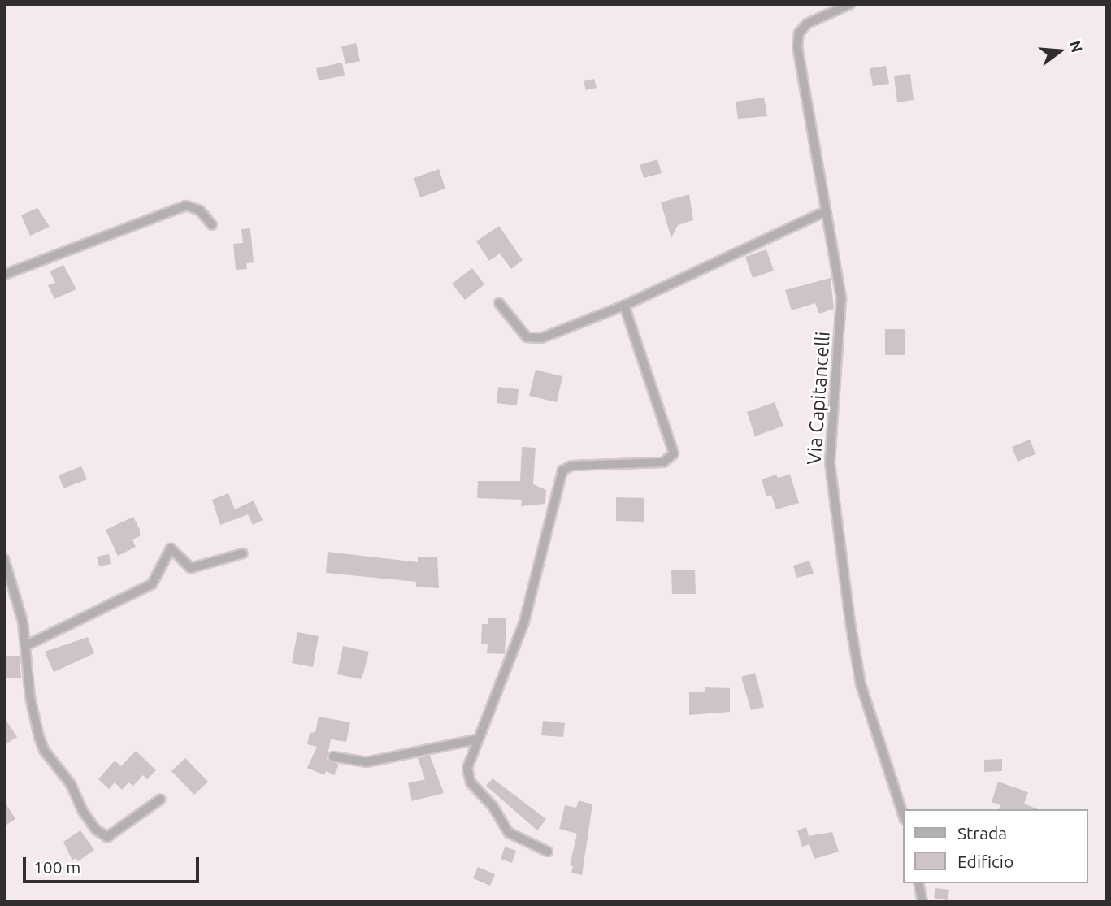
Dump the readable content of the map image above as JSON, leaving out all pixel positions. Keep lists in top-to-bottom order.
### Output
{
  "streets": {
    "street": ["Via Capitancelli"]
  },
  "legend": ["Strada", "Edificio"],
  "scale_bar": "100 m",
  "north": "right"
}
